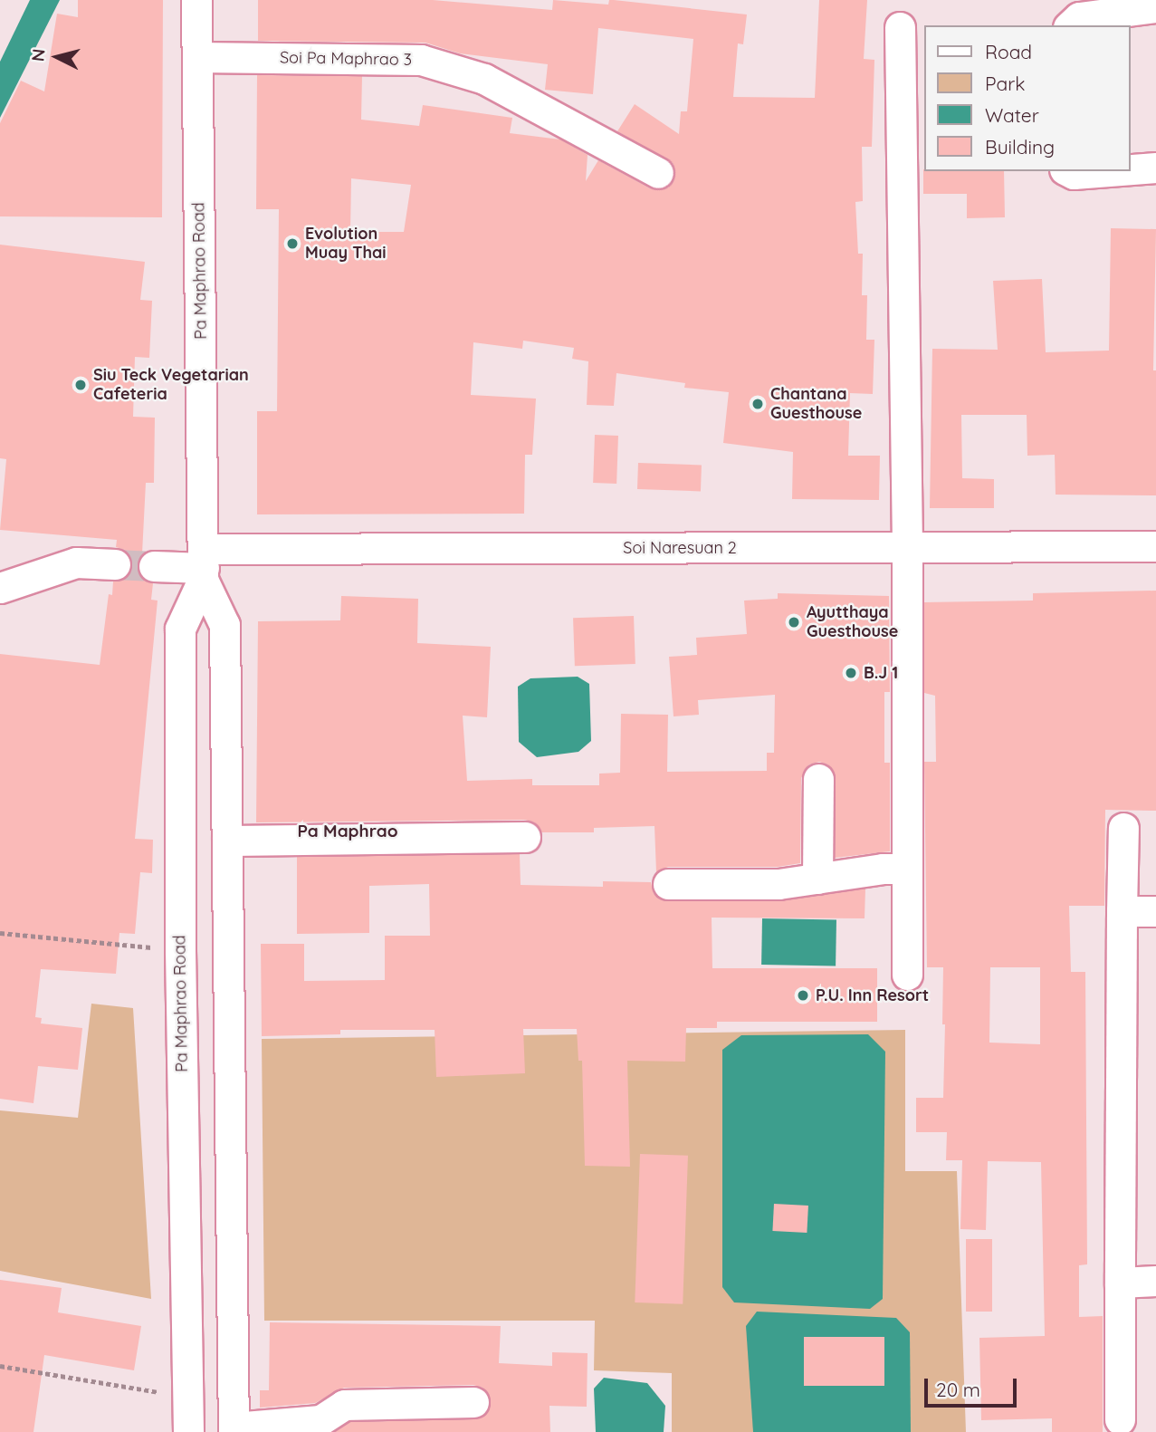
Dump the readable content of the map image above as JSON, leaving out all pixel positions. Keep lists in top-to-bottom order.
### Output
{
  "streets": {
    "street": ["Soi Pa Maphrao 3", "Pa Maphrao Road", "Soi Naresuan 2"]
  },
  "crossings": [
    ["Soi Pa Maphrao 3", "Pa Maphrao Road"],
    ["Pa Maphrao Road", "Soi Naresuan 2"]
  ],
  "districts": ["Pa Maphrao"],
  "places": [
    "Evolution Muay Thai",
    "Siu Teck Vegetarian Cafeteria",
    "Chantana Guesthouse",
    "Ayutthaya Guesthouse",
    "B.J 1",
    "P.U. Inn Resort"
  ],
  "legend": [
    "Road",
    "Park",
    "Water",
    "Building"
  ],
  "scale_bar": "20 m",
  "north": "left"
}
